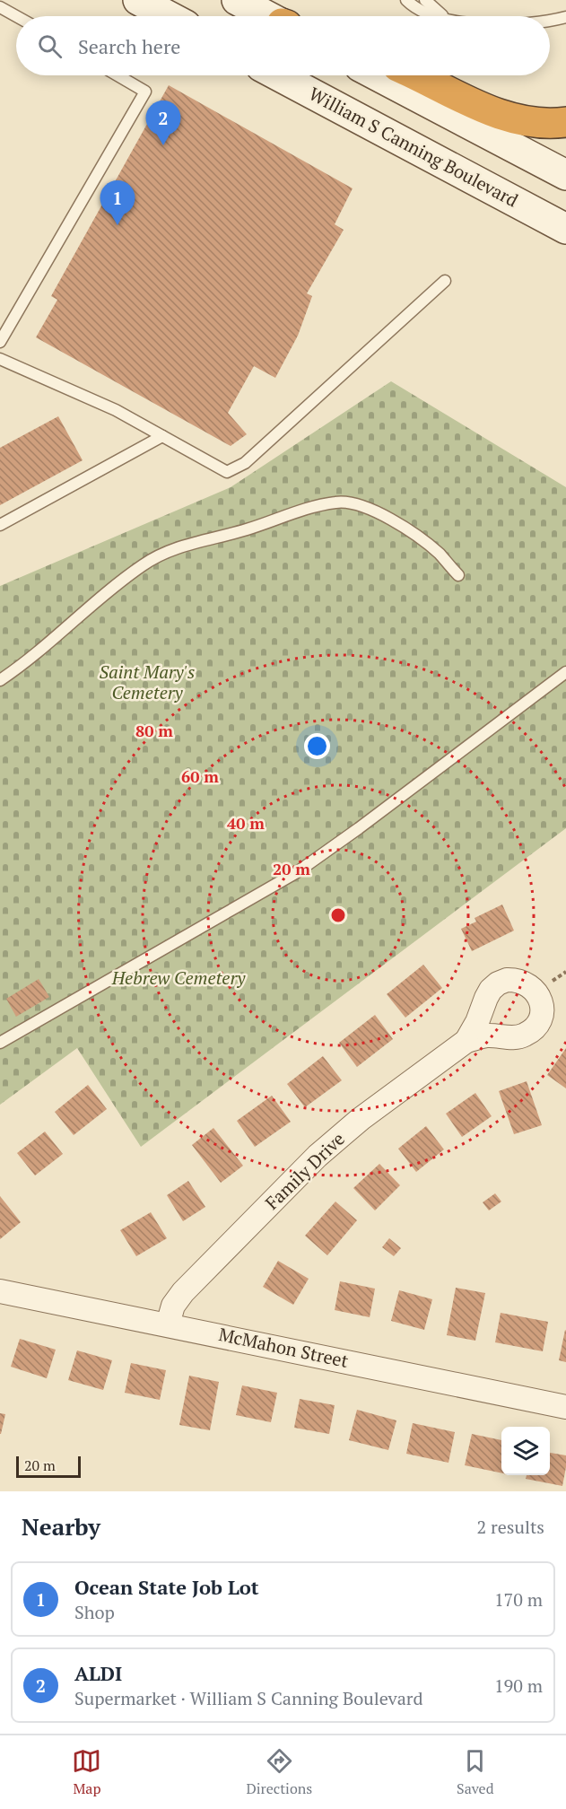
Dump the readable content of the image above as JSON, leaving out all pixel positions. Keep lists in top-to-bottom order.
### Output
{
  "streets": {
    "main road": ["William S Canning Boulevard"],
    "street": ["Family Drive", "McMahon Street"]
  },
  "crossings": [
    ["Family Drive", "McMahon Street"]
  ],
  "parks": ["Saint Mary's Cemetery", "Hebrew Cemetery"],
  "scale_bar": "20 m",
  "page": {
    "search": "Search here",
    "pins": ["2", "1"],
    "scale": "20 m",
    "heading": ["Nearby", "2 results"],
    "list": [
      {
        "mark": "1",
        "name": "Ocean State Job Lot",
        "note": "Shop",
        "value": "170 m"
      },
      {
        "mark": "2",
        "name": "ALDI",
        "note": "Supermarket · William S Canning Boulevard",
        "value": "190 m"
      }
    ],
    "nav": ["Map", "Directions", "Saved"]
  },
  "rings": [
    "80 m",
    "60 m",
    "40 m",
    "20 m"
  ]
}
